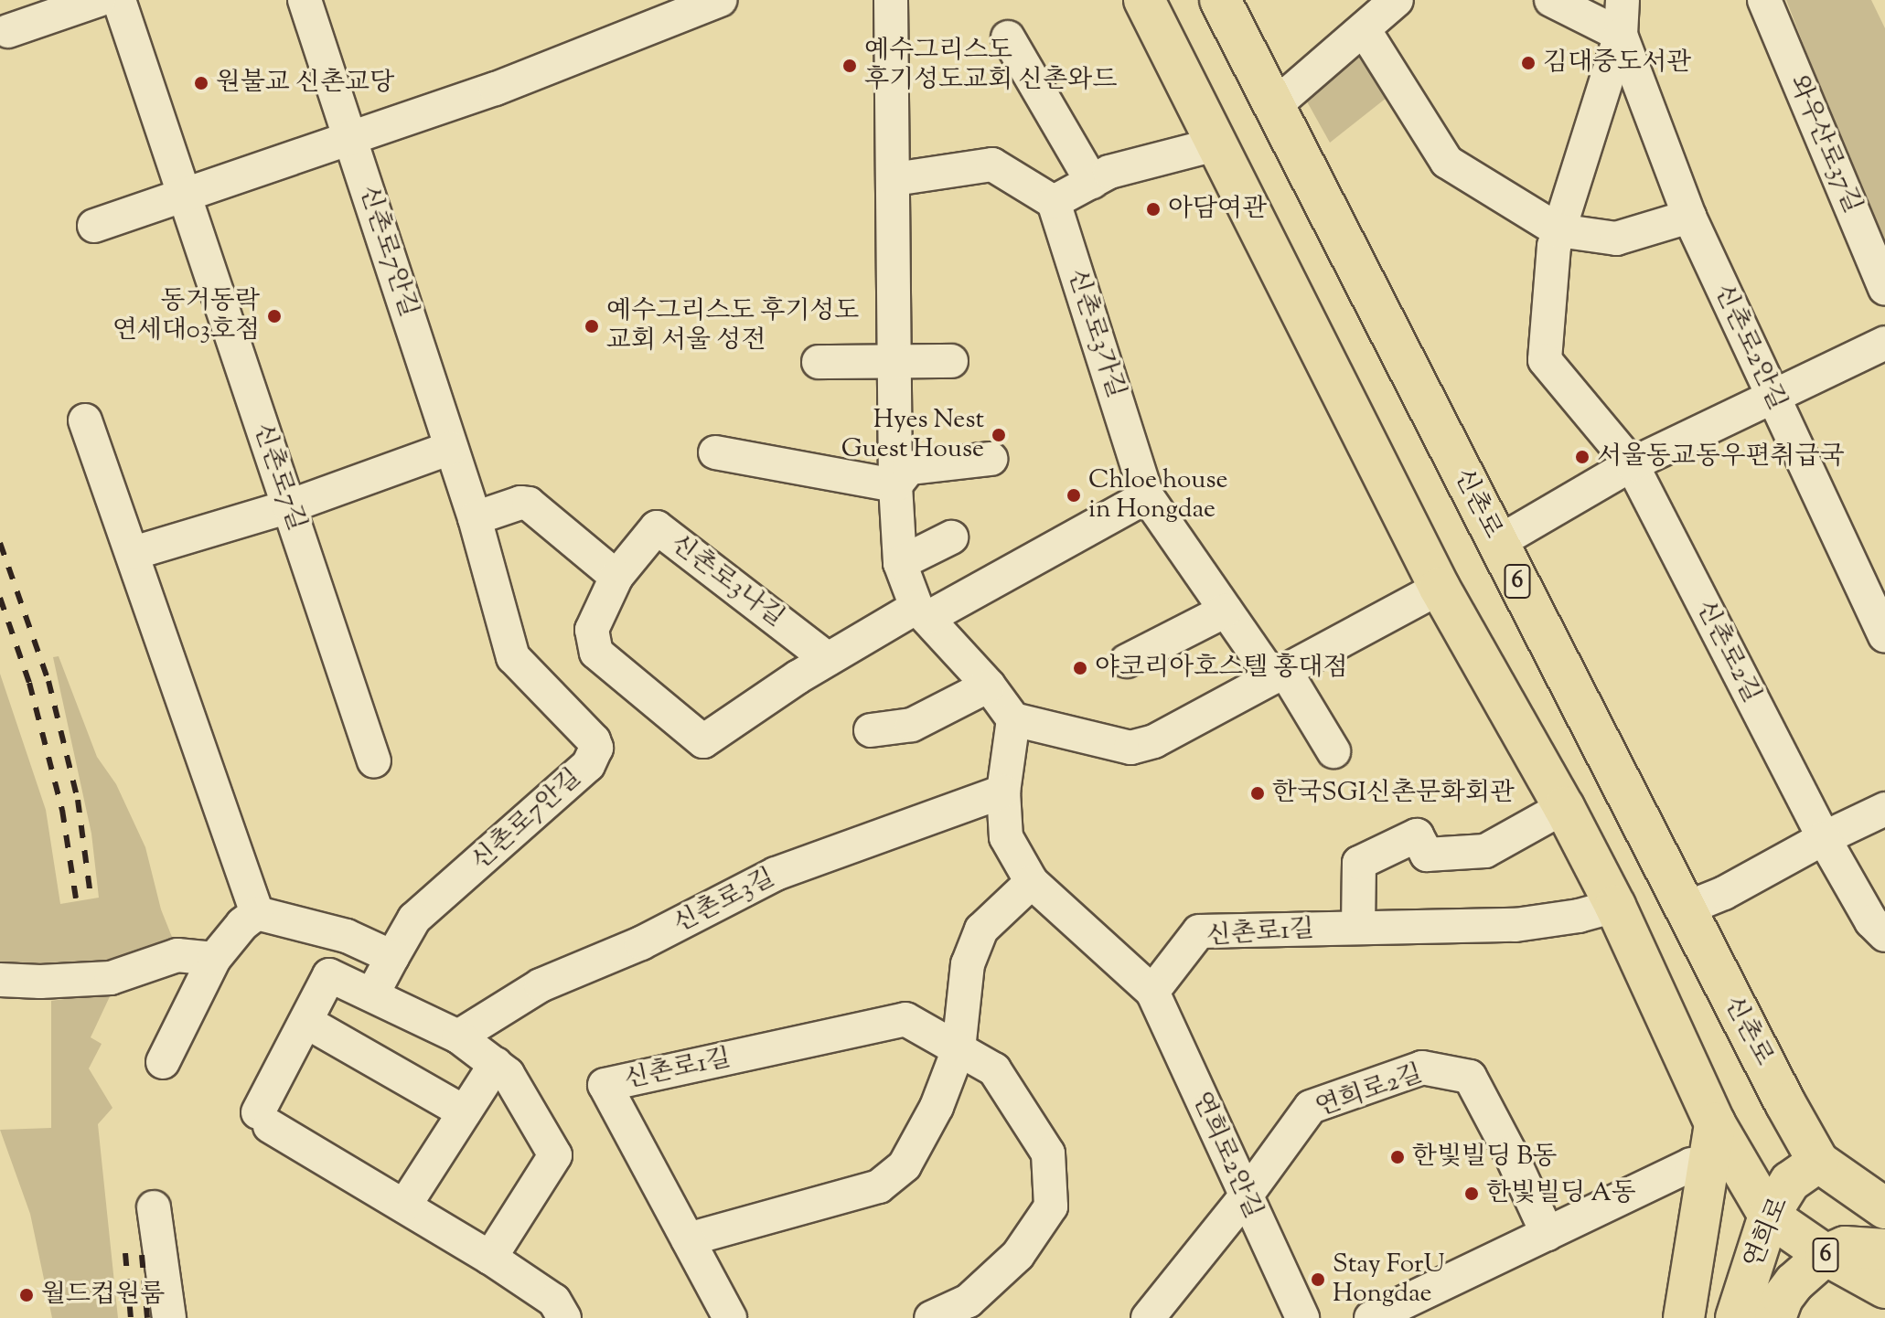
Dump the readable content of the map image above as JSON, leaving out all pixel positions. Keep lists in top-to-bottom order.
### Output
{
  "streets": {
    "main road": ["신촌로", "6", "연희로"],
    "street": [
      "와우산로37길",
      "신촌로7안길",
      "신촌로3가길",
      "신촌로2안길",
      "신촌로7길",
      "신촌로3나길",
      "신촌로2길",
      "신촌로3길",
      "신촌로1길",
      "연희로2길",
      "연희로2안길"
    ]
  },
  "crossings": [
    ["신촌로3가길", "신촌로3나길"],
    ["신촌로2안길", "신촌로2길"],
    ["신촌로", "6"],
    ["신촌로", "연희로"],
    ["6", "신촌로1길"],
    ["6", "연희로"],
    ["신촌로1길", "연희로2안길"],
    ["연희로2길", "연희로2안길"]
  ],
  "places": [
    "김대중도서관",
    "예수그리스도 후기성도교회 신촌와드",
    "원불교 신촌교당",
    "아담여관",
    "동거동락 연세대03호점",
    "예수그리스도 후기성도 교회 서울 성전",
    "Hyes Nest Guest House",
    "서울동교동우편취급국",
    "Chloe house in Hongdae",
    "야코리아호스텔 홍대점",
    "한국SGI신촌문화회관",
    "한빛빌딩 B동",
    "한빛빌딩 A동",
    "Stay ForU Hongdae",
    "월드컵원룸"
  ]
}
